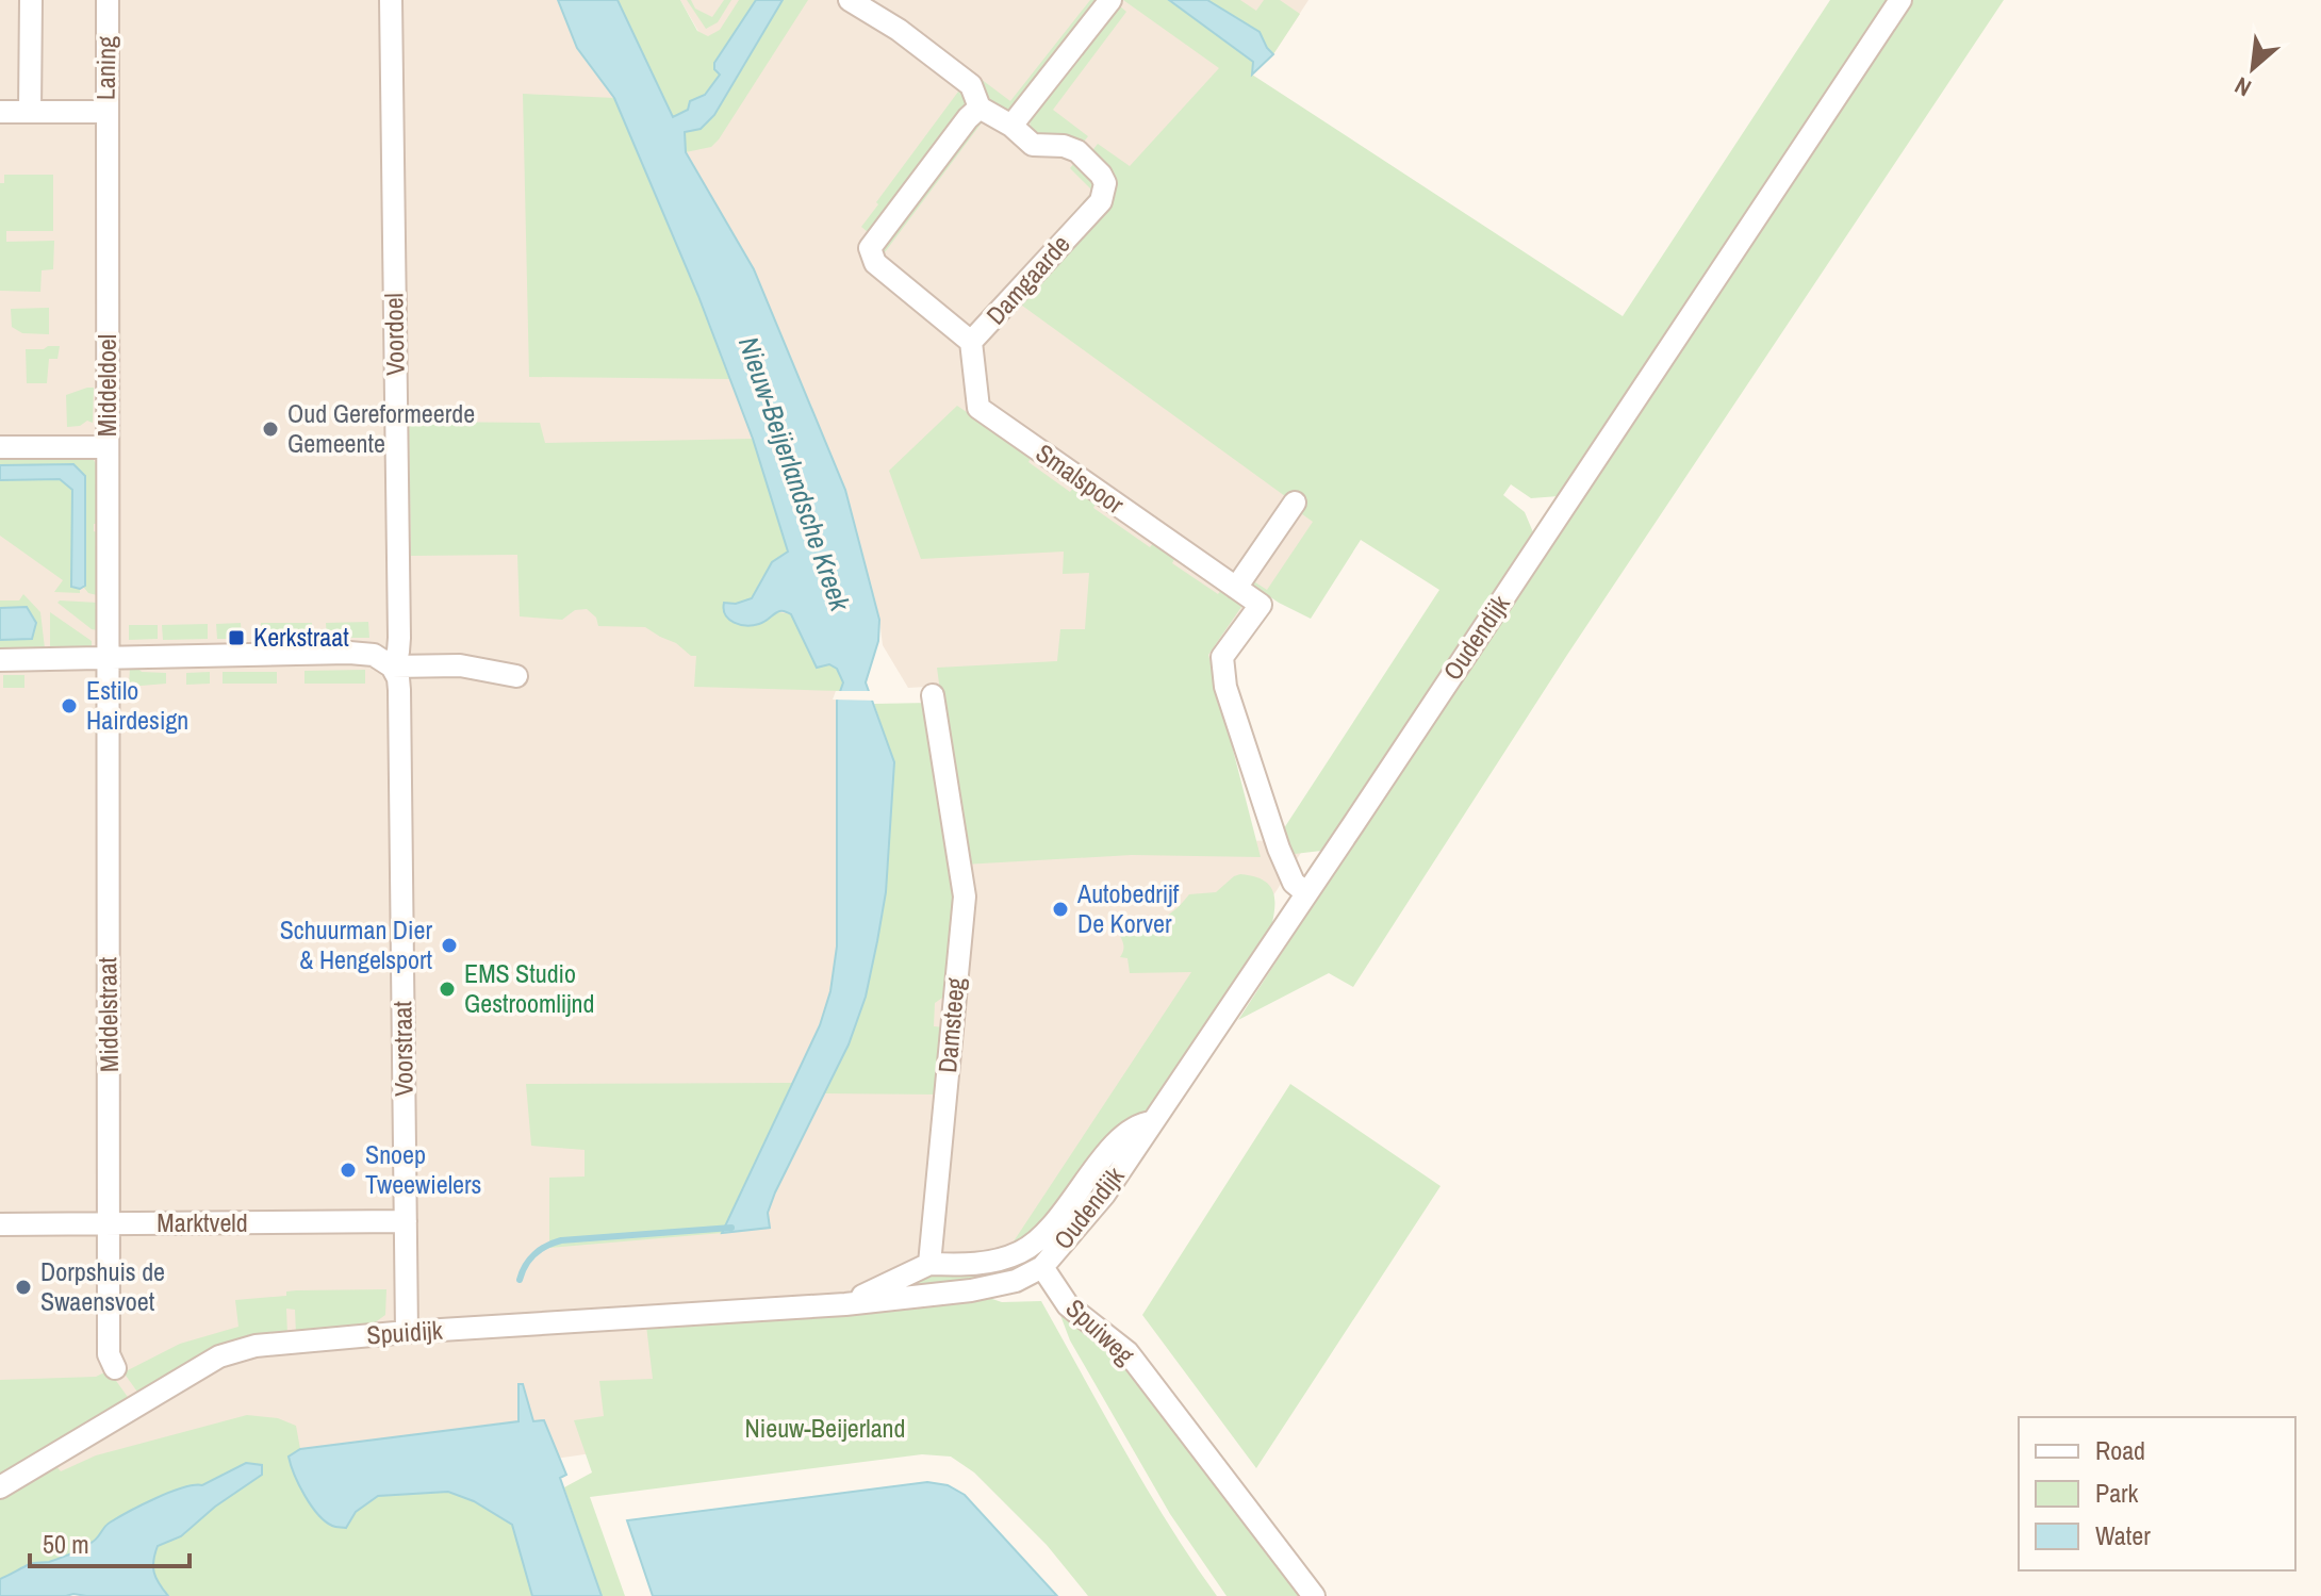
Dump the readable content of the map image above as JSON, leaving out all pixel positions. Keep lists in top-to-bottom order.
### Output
{
  "streets": {
    "street": [
      "Laning",
      "Damgaarde",
      "Voordoel",
      "Middeldoel",
      "Smalspoor",
      "Oudendijk",
      "Middelstraat",
      "Damsteeg",
      "Voorstraat",
      "Marktveld",
      "Spuiweg",
      "Spuidijk"
    ]
  },
  "crossings": [
    ["Laning", "Middeldoel"],
    ["Damgaarde", "Smalspoor"],
    ["Voordoel", "Voorstraat"],
    ["Middeldoel", "Middelstraat"],
    ["Smalspoor", "Oudendijk"],
    ["Oudendijk", "Spuiweg"],
    ["Middelstraat", "Marktveld"],
    ["Voorstraat", "Marktveld"],
    ["Voorstraat", "Spuidijk"]
  ],
  "water": ["Nieuw-Beijerlandsche Kreek"],
  "parks": ["Nieuw-Beijerland"],
  "places": {
    "other": [
      "Oud Gereformeerde Gemeente",
      "Estilo Hairdesign",
      "Autobedrijf De Korver",
      "Schuurman Dier & Hengelsport",
      "EMS Studio Gestroomlijnd",
      "Snoep Tweewielers",
      "Dorpshuis de Swaensvoet"
    ],
    "transit": ["Kerkstraat"]
  },
  "legend": ["Road", "Park", "Water"],
  "scale_bar": "50 m",
  "north": "bottom left"
}
